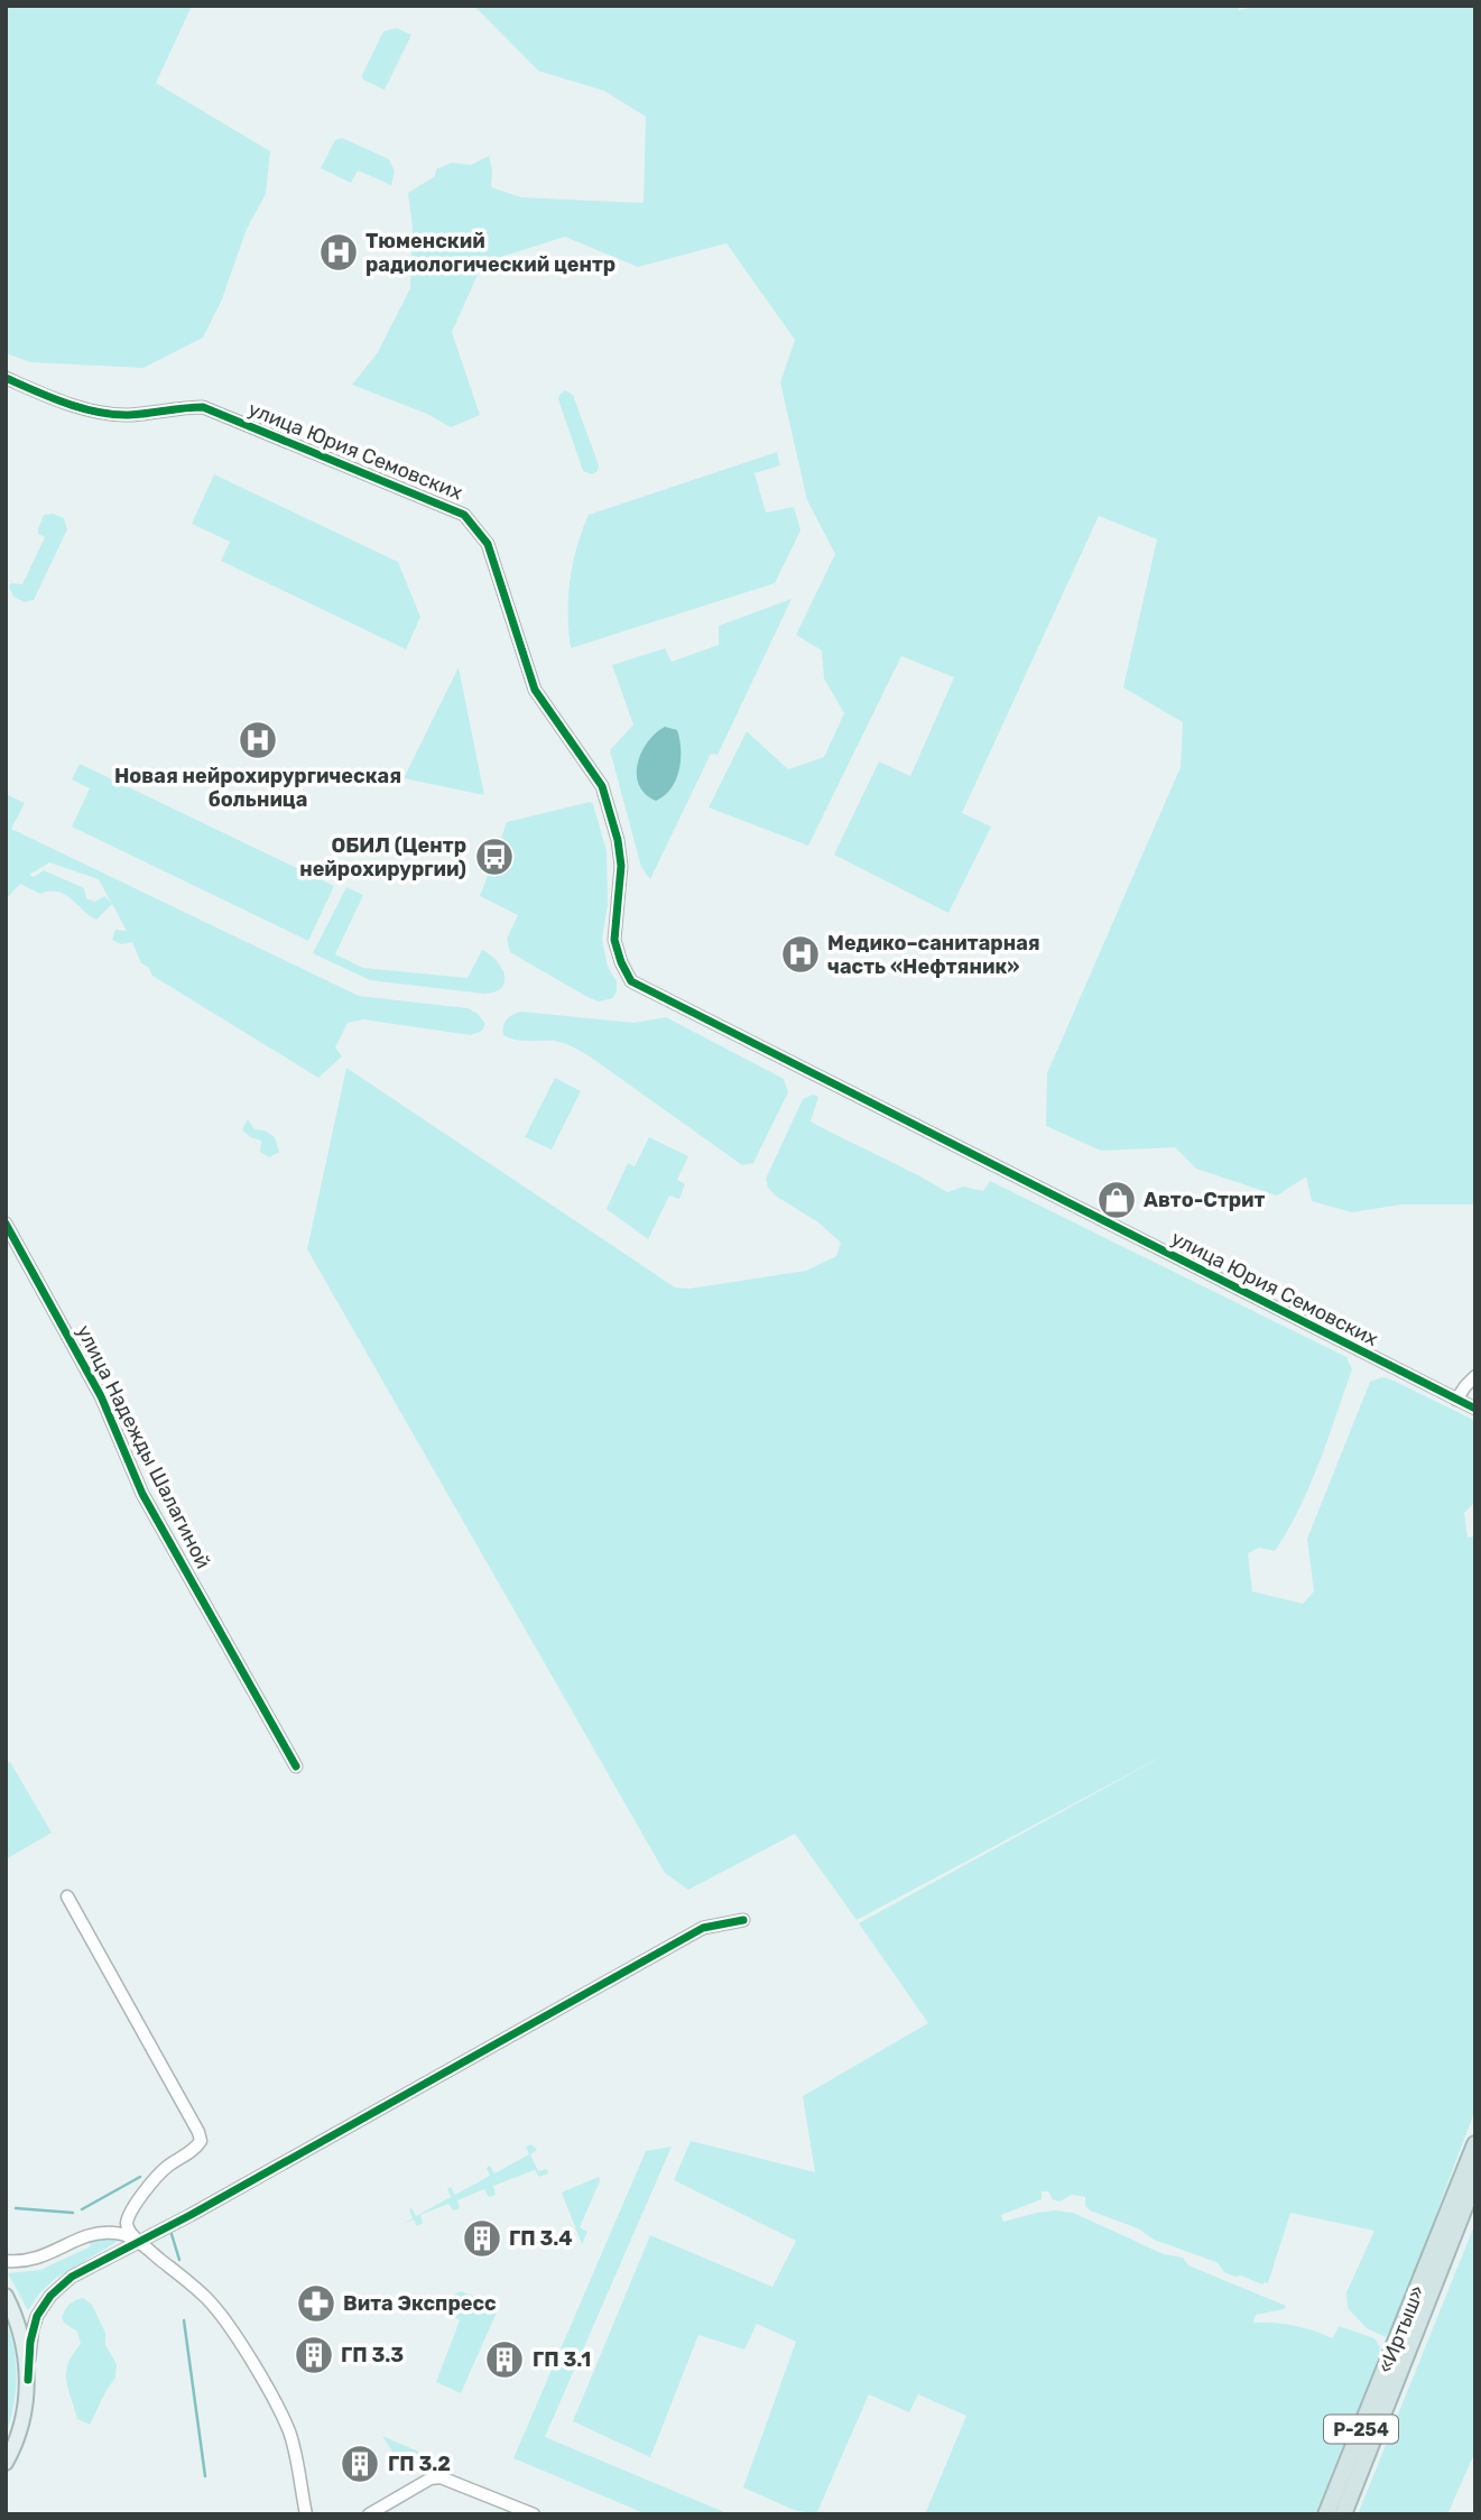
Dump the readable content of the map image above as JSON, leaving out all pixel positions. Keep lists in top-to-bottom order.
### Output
{
  "streets": {
    "highway": ["«Иртыш»", "Р-254"],
    "street": ["улица Юрия Семовских", "улица Надежды Шалагиной"]
  },
  "places": {
    "hospital": ["Тюменский радиологический центр", "Новая нейрохирургическая больница", "Медико–санитарная часть «Нефтяник»"],
    "bus stop": ["ОБИЛ (Центр нейрохирургии)"],
    "shop": ["Авто-Стрит"],
    "building": [
      "ГП 3.4",
      "ГП 3.3",
      "ГП 3.1",
      "ГП 3.2"
    ],
    "pharmacy": ["Вита Экспресс"]
  }
}
